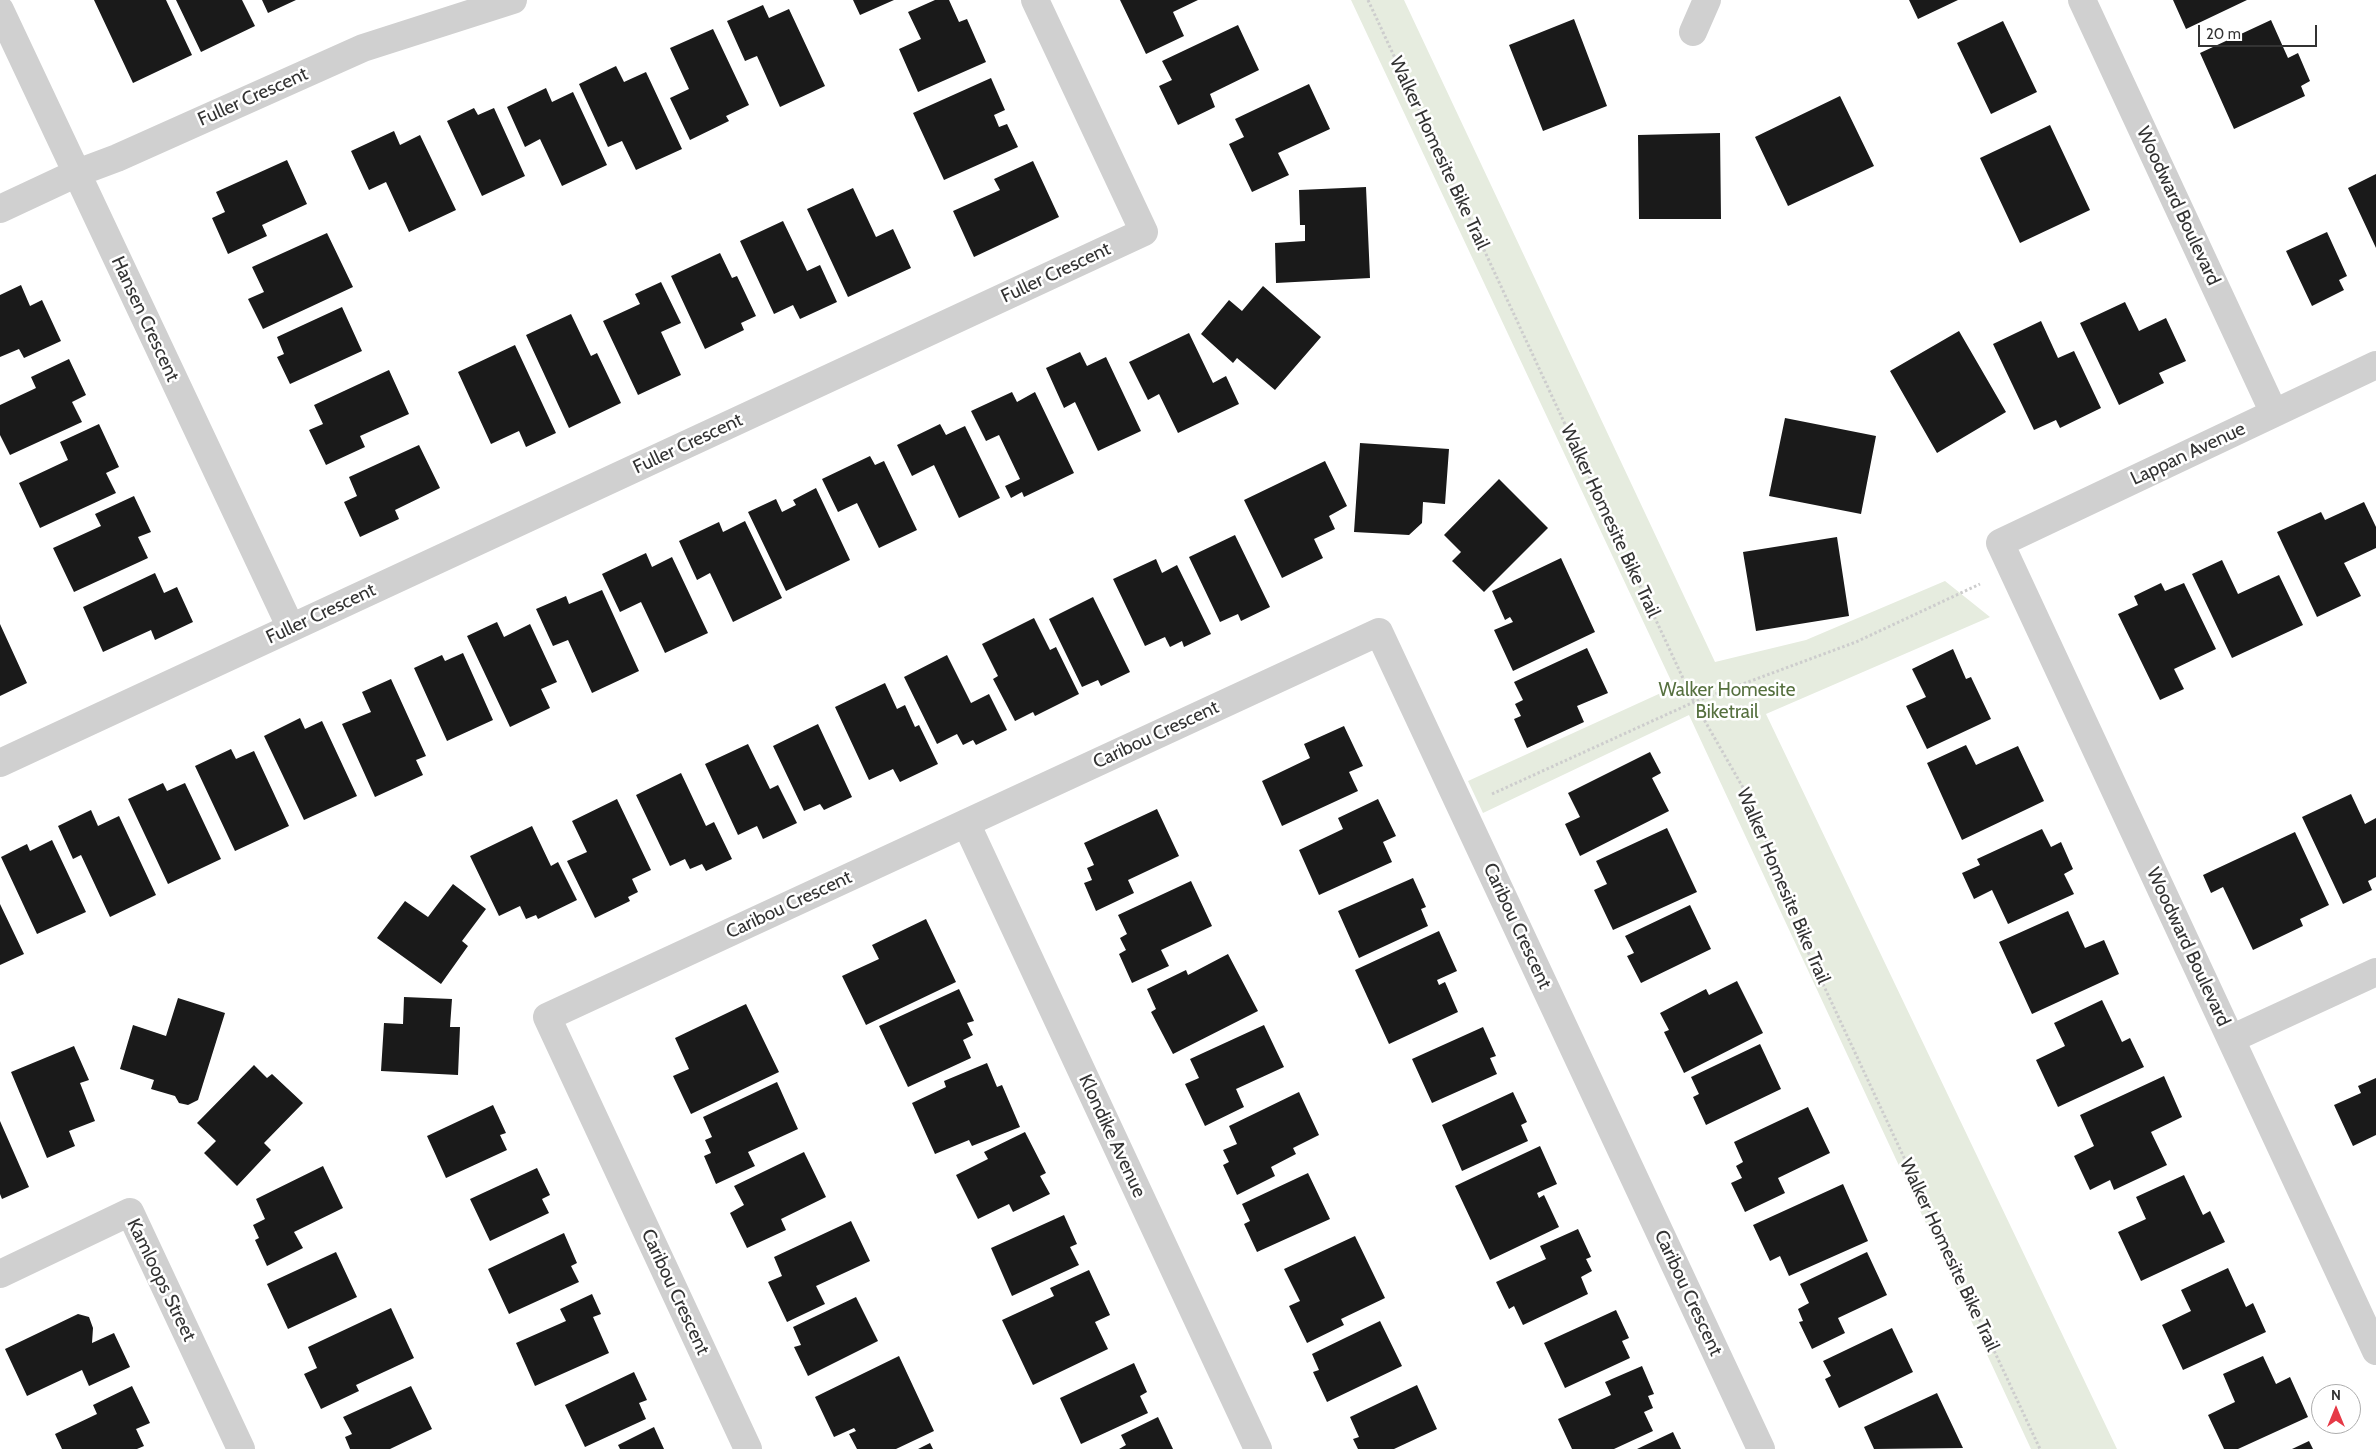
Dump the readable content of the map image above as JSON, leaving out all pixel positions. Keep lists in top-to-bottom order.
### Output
{
  "streets": {
    "street": [
      "Fuller Crescent",
      "Woodward Boulevard",
      "Hansen Crescent",
      "Lappan Avenue",
      "Caribou Crescent",
      "Klondike Avenue",
      "Kamloops Street"
    ],
    "path": ["Walker Homesite Bike Trail"]
  },
  "crossings": [
    ["Fuller Crescent", "Hansen Crescent"],
    ["Woodward Boulevard", "Lappan Avenue"],
    ["Caribou Crescent", "Klondike Avenue"]
  ],
  "parks": ["Walker Homesite Biketrail"],
  "scale_bar": "20 m",
  "north": "top"
}
